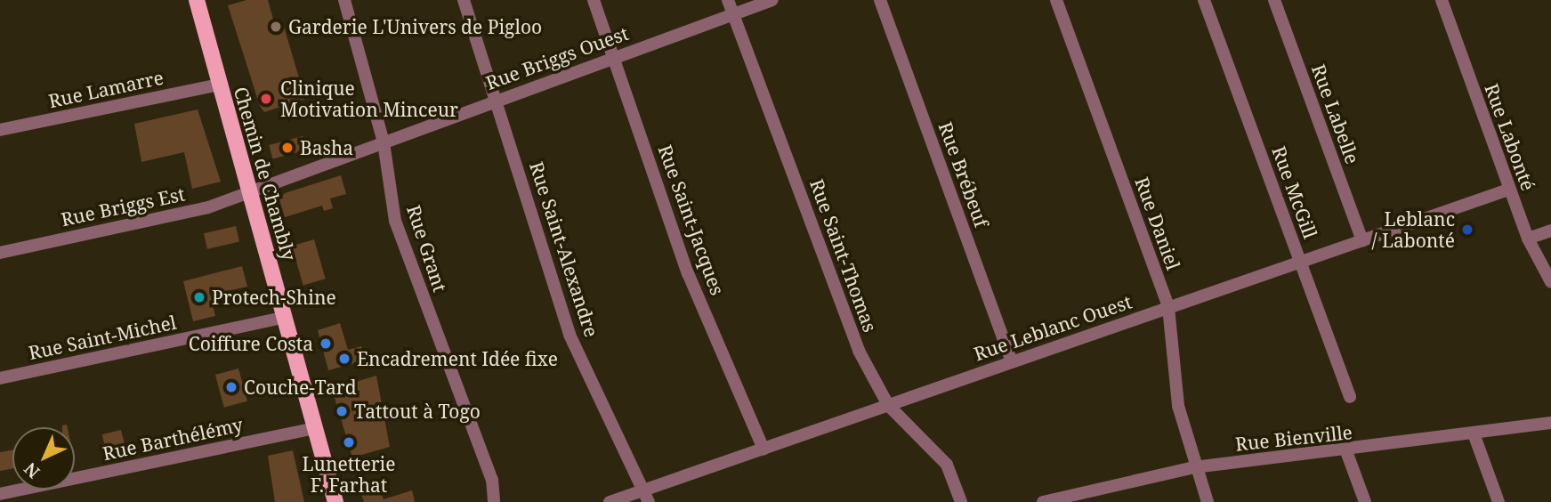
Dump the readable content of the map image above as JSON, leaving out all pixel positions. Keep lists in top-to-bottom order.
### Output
{
  "streets": {
    "main road": ["Chemin de Chambly"],
    "street": [
      "Rue Briggs Ouest",
      "Rue Lamarre",
      "Rue Labelle",
      "Rue Labonté",
      "Rue Brébeuf",
      "Rue McGill",
      "Rue Briggs Est",
      "Rue Saint-Jacques",
      "Rue Daniel",
      "Rue Grant",
      "Rue Saint-Alexandre",
      "Rue Saint-Thomas",
      "Rue Leblanc Ouest",
      "Rue Saint-Michel",
      "Rue Bienville",
      "Rue Barthélémy"
    ]
  },
  "crossings": [
    ["Rue Briggs Ouest", "Chemin de Chambly"],
    ["Rue Briggs Ouest", "Rue Briggs Est"],
    ["Rue Briggs Ouest", "Rue Saint-Jacques"],
    ["Rue Briggs Ouest", "Rue Grant"],
    ["Rue Briggs Ouest", "Rue Saint-Alexandre"],
    ["Rue Briggs Ouest", "Rue Saint-Thomas"],
    ["Rue Lamarre", "Chemin de Chambly"],
    ["Rue Labelle", "Rue Leblanc Ouest"],
    ["Rue Labonté", "Rue Leblanc Ouest"],
    ["Chemin de Chambly", "Rue Briggs Est"],
    ["Chemin de Chambly", "Rue Saint-Michel"],
    ["Chemin de Chambly", "Rue Barthélémy"],
    ["Rue Brébeuf", "Rue Leblanc Ouest"],
    ["Rue McGill", "Rue Leblanc Ouest"],
    ["Rue Saint-Jacques", "Rue Leblanc Ouest"],
    ["Rue Daniel", "Rue Leblanc Ouest"],
    ["Rue Daniel", "Rue Bienville"],
    ["Rue Saint-Alexandre", "Rue Leblanc Ouest"],
    ["Rue Saint-Thomas", "Rue Leblanc Ouest"]
  ],
  "places": [
    "Garderie L'Univers de Pigloo",
    "Clinique Motivation Minceur",
    "Basha",
    "Leblanc / Labonté",
    "Protech-Shine",
    "Coiffure Costa",
    "Encadrement Idée fixe",
    "Couche-Tard",
    "Tattout à Togo",
    "Lunetterie F. Farhat"
  ],
  "north": "bottom left"
}
